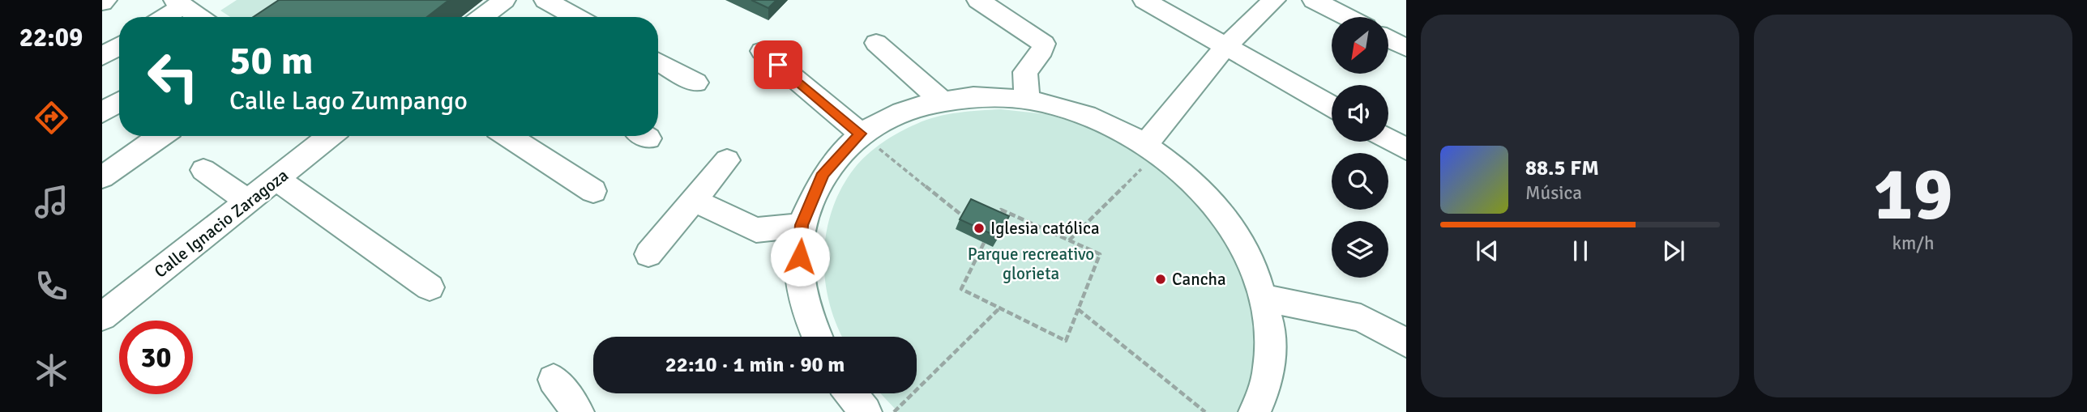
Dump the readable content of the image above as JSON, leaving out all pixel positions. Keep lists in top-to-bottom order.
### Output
{
  "streets": {
    "street": ["Calle Ignacio Zaragoza"]
  },
  "parks": ["Parque recreativo glorieta"],
  "places": ["Iglesia católica", "Cancha"],
  "north": "bottom left",
  "page": {
    "tabs": "22:09",
    "tile": ["19", "km/h"],
    "turn": ["50 m", "Calle Lago Zumpango"],
    "song": ["88.5 FM", "Música"],
    "limit": "30",
    "trip": "22:10 · 1 min · 90 m"
  }
}
